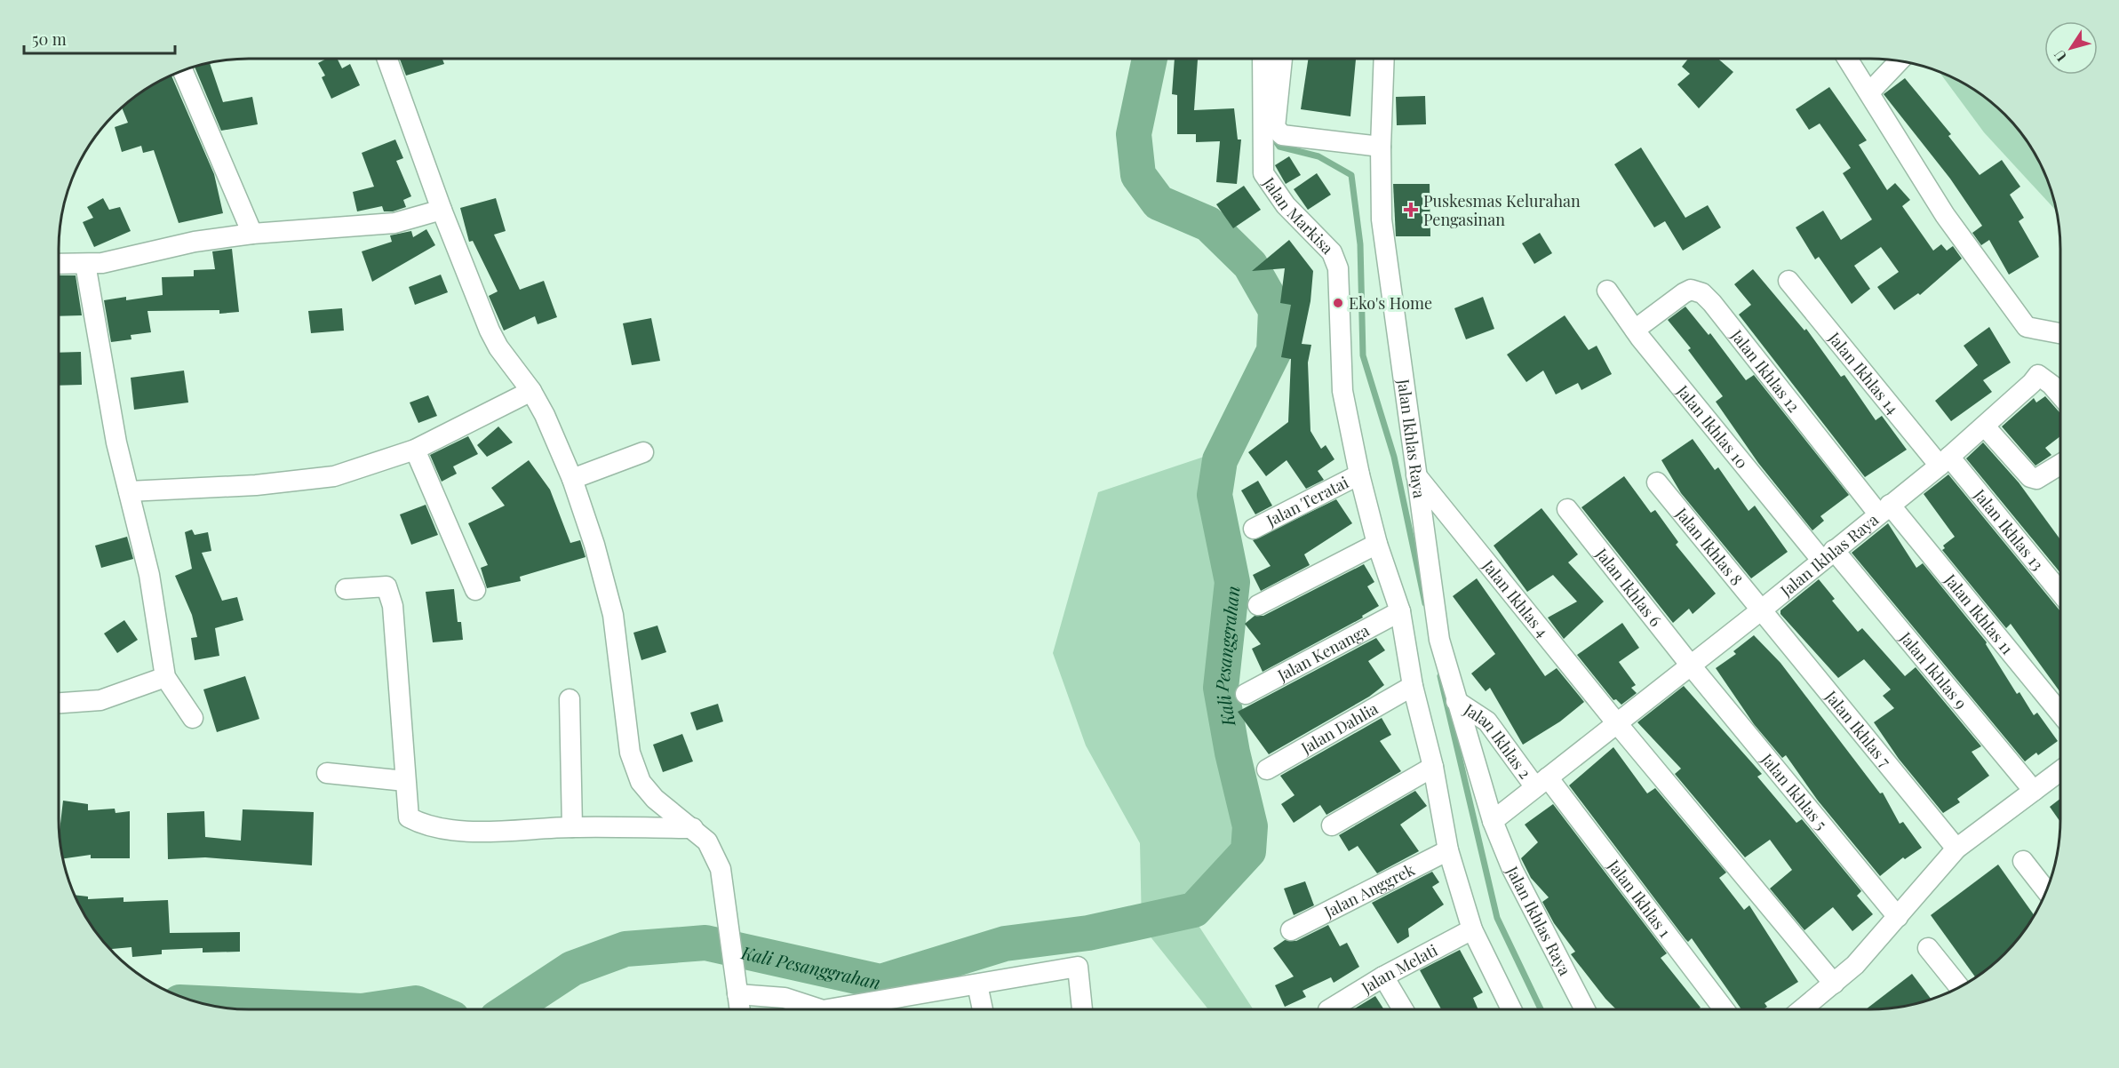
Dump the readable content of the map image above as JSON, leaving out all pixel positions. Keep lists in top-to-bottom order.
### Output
{
  "streets": {
    "street": [
      "Jalan Markisa",
      "Jalan Ikhlas 12",
      "Jalan Ikhlas 14",
      "Jalan Ikhlas 10",
      "Jalan Ikhlas Raya",
      "Jalan Teratai",
      "Jalan Ikhlas 13",
      "Jalan Ikhlas 8",
      "Jalan Ikhlas 6",
      "Jalan Ikhlas 4",
      "Jalan Ikhlas 11",
      "Jalan Kenanga",
      "Jalan Ikhlas 9",
      "Jalan Dahlia",
      "Jalan Ikhlas 7",
      "Jalan Ikhlas 2",
      "Jalan Ikhlas 5",
      "Jalan Anggrek",
      "Jalan Ikhlas 1",
      "Jalan Melati"
    ]
  },
  "crossings": [
    ["Jalan Markisa", "Jalan Teratai"],
    ["Jalan Markisa", "Jalan Kenanga"],
    ["Jalan Markisa", "Jalan Dahlia"],
    ["Jalan Markisa", "Jalan Anggrek"],
    ["Jalan Markisa", "Jalan Melati"],
    ["Jalan Ikhlas 12", "Jalan Ikhlas 10"],
    ["Jalan Ikhlas 12", "Jalan Ikhlas Raya"],
    ["Jalan Ikhlas 12", "Jalan Ikhlas 11"],
    ["Jalan Ikhlas 14", "Jalan Ikhlas Raya"],
    ["Jalan Ikhlas 14", "Jalan Ikhlas 13"],
    ["Jalan Ikhlas 10", "Jalan Ikhlas Raya"],
    ["Jalan Ikhlas 10", "Jalan Ikhlas 9"],
    ["Jalan Ikhlas Raya", "Jalan Ikhlas 13"],
    ["Jalan Ikhlas Raya", "Jalan Ikhlas 8"],
    ["Jalan Ikhlas Raya", "Jalan Ikhlas 6"],
    ["Jalan Ikhlas Raya", "Jalan Ikhlas 4"],
    ["Jalan Ikhlas Raya", "Jalan Ikhlas 11"],
    ["Jalan Ikhlas Raya", "Jalan Ikhlas 9"],
    ["Jalan Ikhlas Raya", "Jalan Ikhlas 7"],
    ["Jalan Ikhlas Raya", "Jalan Ikhlas 2"],
    ["Jalan Ikhlas Raya", "Jalan Ikhlas 5"],
    ["Jalan Ikhlas Raya", "Jalan Ikhlas 1"],
    ["Jalan Ikhlas 8", "Jalan Ikhlas 7"],
    ["Jalan Ikhlas 6", "Jalan Ikhlas 5"],
    ["Jalan Ikhlas 2", "Jalan Ikhlas 1"]
  ],
  "water": ["Kali Pesanggrahan"],
  "places": {
    "health": ["Puskesmas Kelurahan Pengasinan"],
    "other": ["Eko's Home"]
  },
  "scale_bar": "50 m",
  "north": "bottom left"
}
